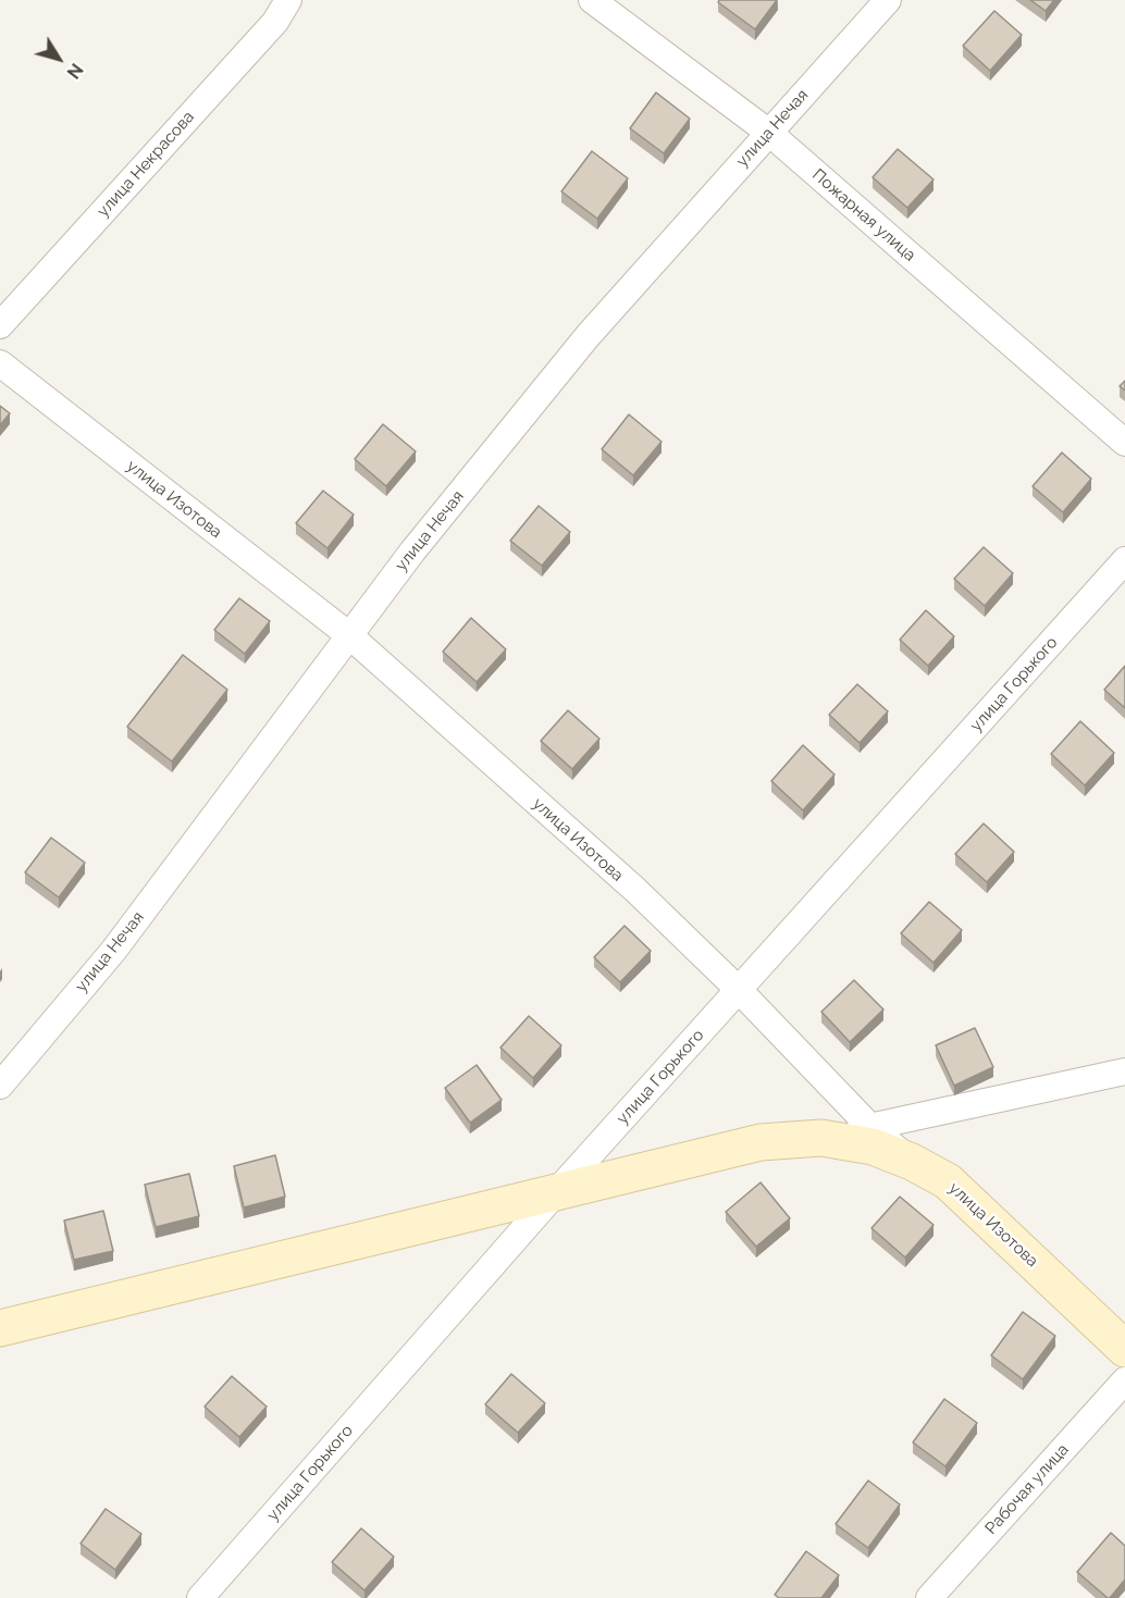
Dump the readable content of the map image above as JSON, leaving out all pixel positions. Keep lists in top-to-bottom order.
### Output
{
  "streets": {
    "main road": ["улица Изотова"],
    "street": [
      "улица Нечая",
      "улица Некрасова",
      "Пожарная улица",
      "улица Горького",
      "Рабочая улица"
    ]
  },
  "crossings": [
    ["улица Нечая", "Пожарная улица"],
    ["улица Нечая", "улица Изотова"],
    ["улица Изотова", "улица Горького"]
  ],
  "north": "bottom right"
}
